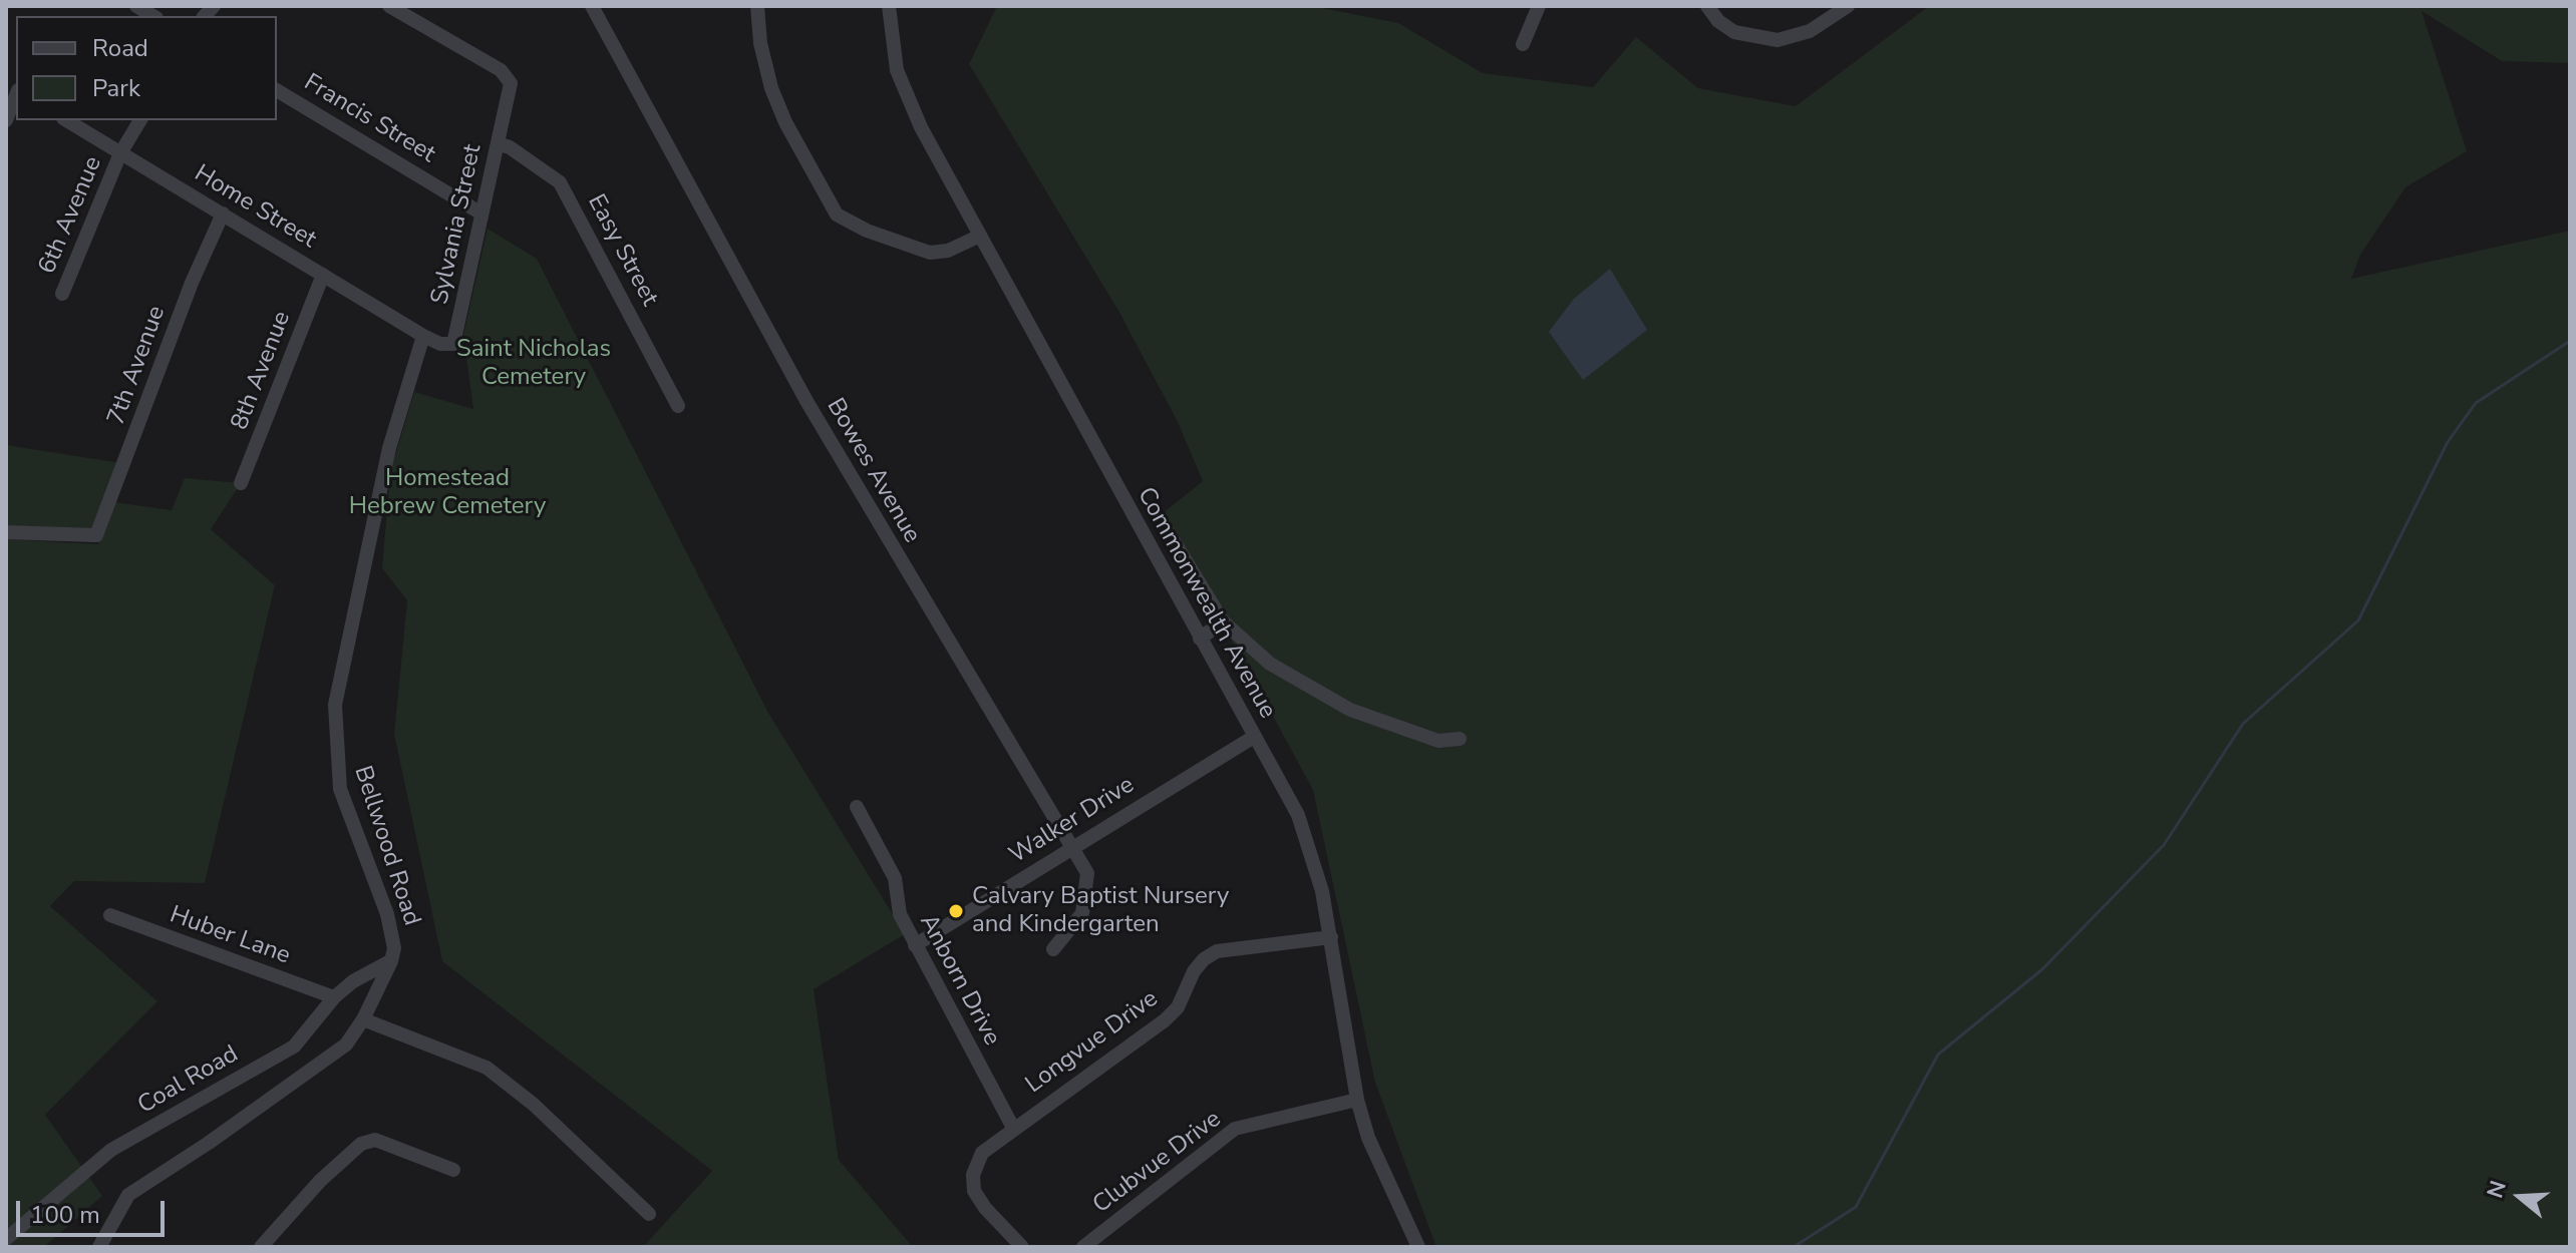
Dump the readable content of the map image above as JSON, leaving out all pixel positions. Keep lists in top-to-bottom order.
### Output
{
  "streets": {
    "street": [
      "Francis Street",
      "Home Street",
      "6th Avenue",
      "Sylvania Street",
      "Easy Street",
      "7th Avenue",
      "8th Avenue",
      "Bowes Avenue",
      "Commonwealth Avenue",
      "Walker Drive",
      "Bellwood Road",
      "Huber Lane",
      "Anborn Drive",
      "Longvue Drive",
      "Coal Road",
      "Clubvue Drive"
    ]
  },
  "crossings": [
    ["Francis Street", "Sylvania Street"],
    ["Home Street", "6th Avenue"],
    ["Home Street", "Sylvania Street"],
    ["Home Street", "7th Avenue"],
    ["Home Street", "8th Avenue"],
    ["Home Street", "Bellwood Road"],
    ["Sylvania Street", "Easy Street"],
    ["Sylvania Street", "Bellwood Road"],
    ["Bowes Avenue", "Walker Drive"],
    ["Commonwealth Avenue", "Walker Drive"],
    ["Commonwealth Avenue", "Longvue Drive"],
    ["Commonwealth Avenue", "Clubvue Drive"],
    ["Walker Drive", "Anborn Drive"],
    ["Bellwood Road", "Coal Road"],
    ["Huber Lane", "Coal Road"],
    ["Anborn Drive", "Longvue Drive"]
  ],
  "parks": ["Saint Nicholas Cemetery", "Homestead Hebrew Cemetery"],
  "places": ["Calvary Baptist Nursery and Kindergarten"],
  "legend": ["Road", "Park"],
  "scale_bar": "100 m",
  "north": "left"
}
